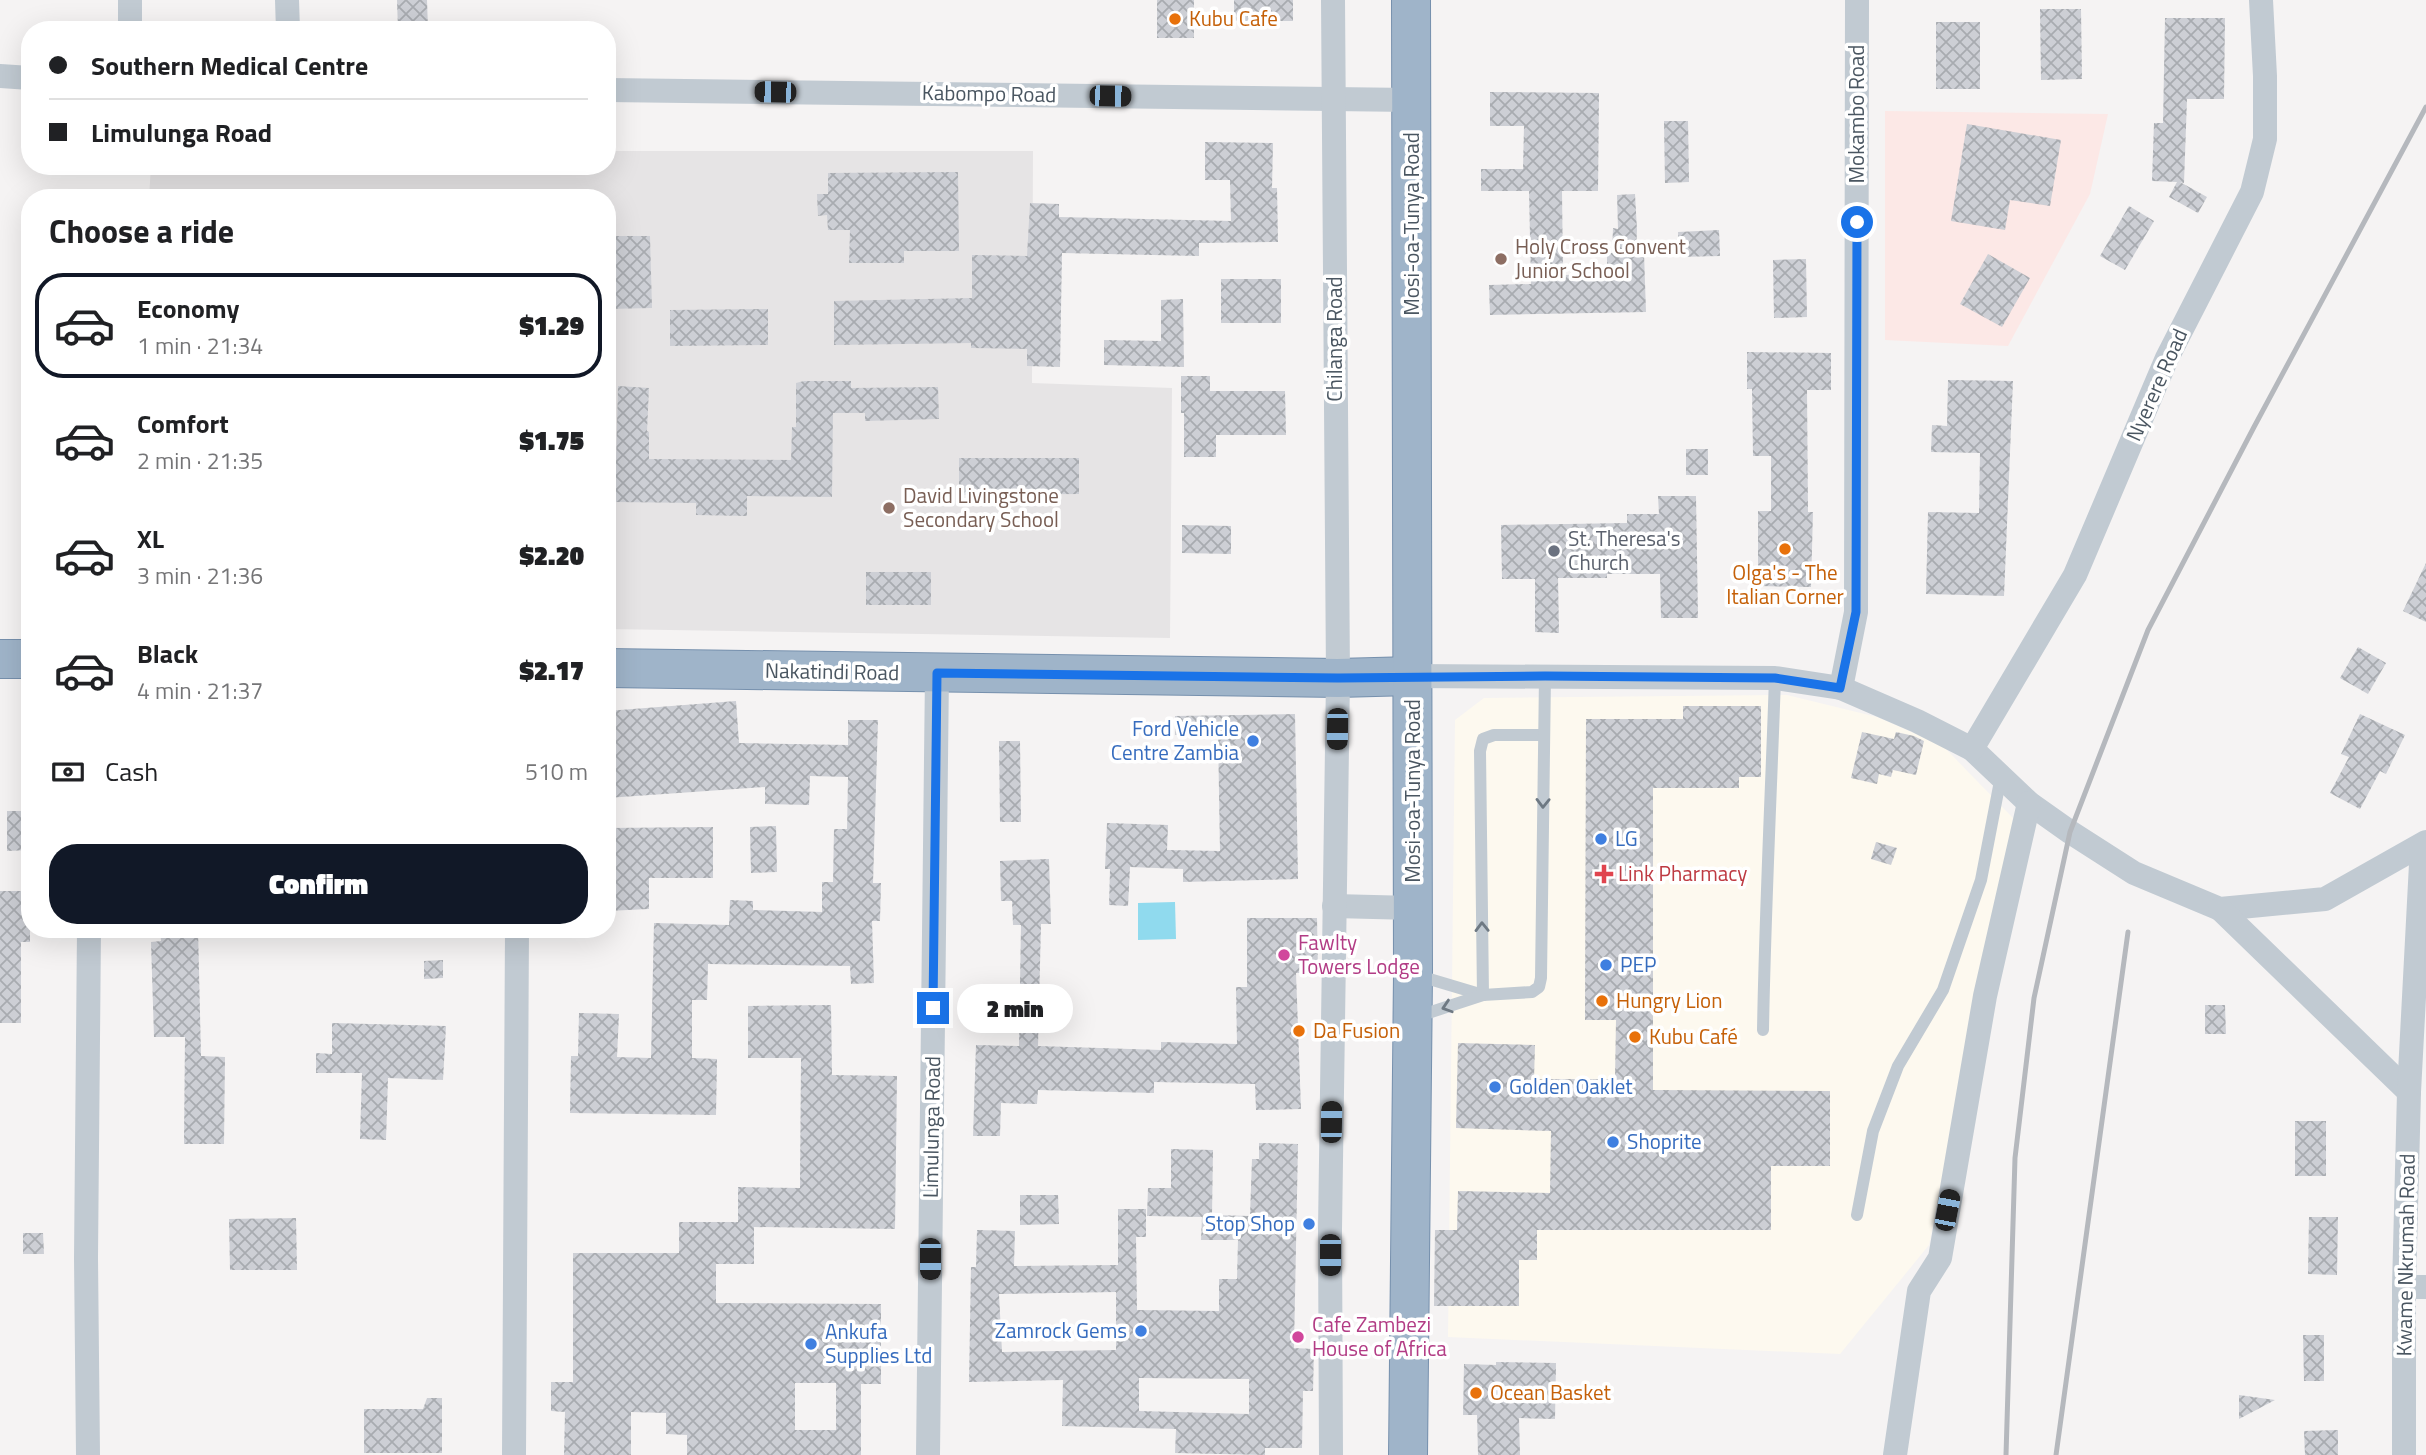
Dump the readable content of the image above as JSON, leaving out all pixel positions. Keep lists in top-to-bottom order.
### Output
{
  "streets": {
    "highway": ["Mosi-oa-Tunya Road", "Nakatindi Road"],
    "street": [
      "Kabompo Road",
      "Mokambo Road",
      "Chilanga Road",
      "Nyerere Road",
      "Limulunga Road",
      "Kwame Nkrumah Road"
    ]
  },
  "crossings": [
    ["Kabompo Road", "Mosi-oa-Tunya Road"],
    ["Kabompo Road", "Chilanga Road"],
    ["Mokambo Road", "Nakatindi Road"],
    ["Mosi-oa-Tunya Road", "Nakatindi Road"],
    ["Chilanga Road", "Nakatindi Road"],
    ["Nyerere Road", "Nakatindi Road"],
    ["Nakatindi Road", "Limulunga Road"]
  ],
  "places": {
    "other": [
      "Kubu Cafe",
      "Holy Cross Convent Junior School",
      "David Livingstone Secondary School",
      "Olga's - The Italian Corner",
      "St. Theresa's Church",
      "Ford Vehicle Centre Zambia",
      "LG",
      "Fawlty Towers Lodge",
      "PEP",
      "Hungry Lion",
      "Da Fusion",
      "Kubu Café",
      "Golden Oaklet",
      "Shoprite",
      "Stop Shop",
      "Zamrock Gems",
      "Cafe Zambezi House of Africa",
      "Ankufa Supplies Ltd",
      "Ocean Basket"
    ],
    "health": ["Link Pharmacy"]
  },
  "page": {
    "banner": ["Southern Medical Centre", "Limulunga Road"],
    "heading": "Choose a ride",
    "list": [
      {
        "name": "Economy",
        "note": "1 min · 21:34",
        "value": "$1.29"
      },
      {
        "name": "Comfort",
        "note": "2 min · 21:35",
        "value": "$1.75"
      },
      {
        "name": "XL",
        "note": "3 min · 21:36",
        "value": "$2.20"
      },
      {
        "name": "Black",
        "note": "4 min · 21:37",
        "value": "$2.17"
      }
    ],
    "pay": ["Cash", "510 m"],
    "buttons": "Confirm",
    "bubble": "2 min"
  }
}
